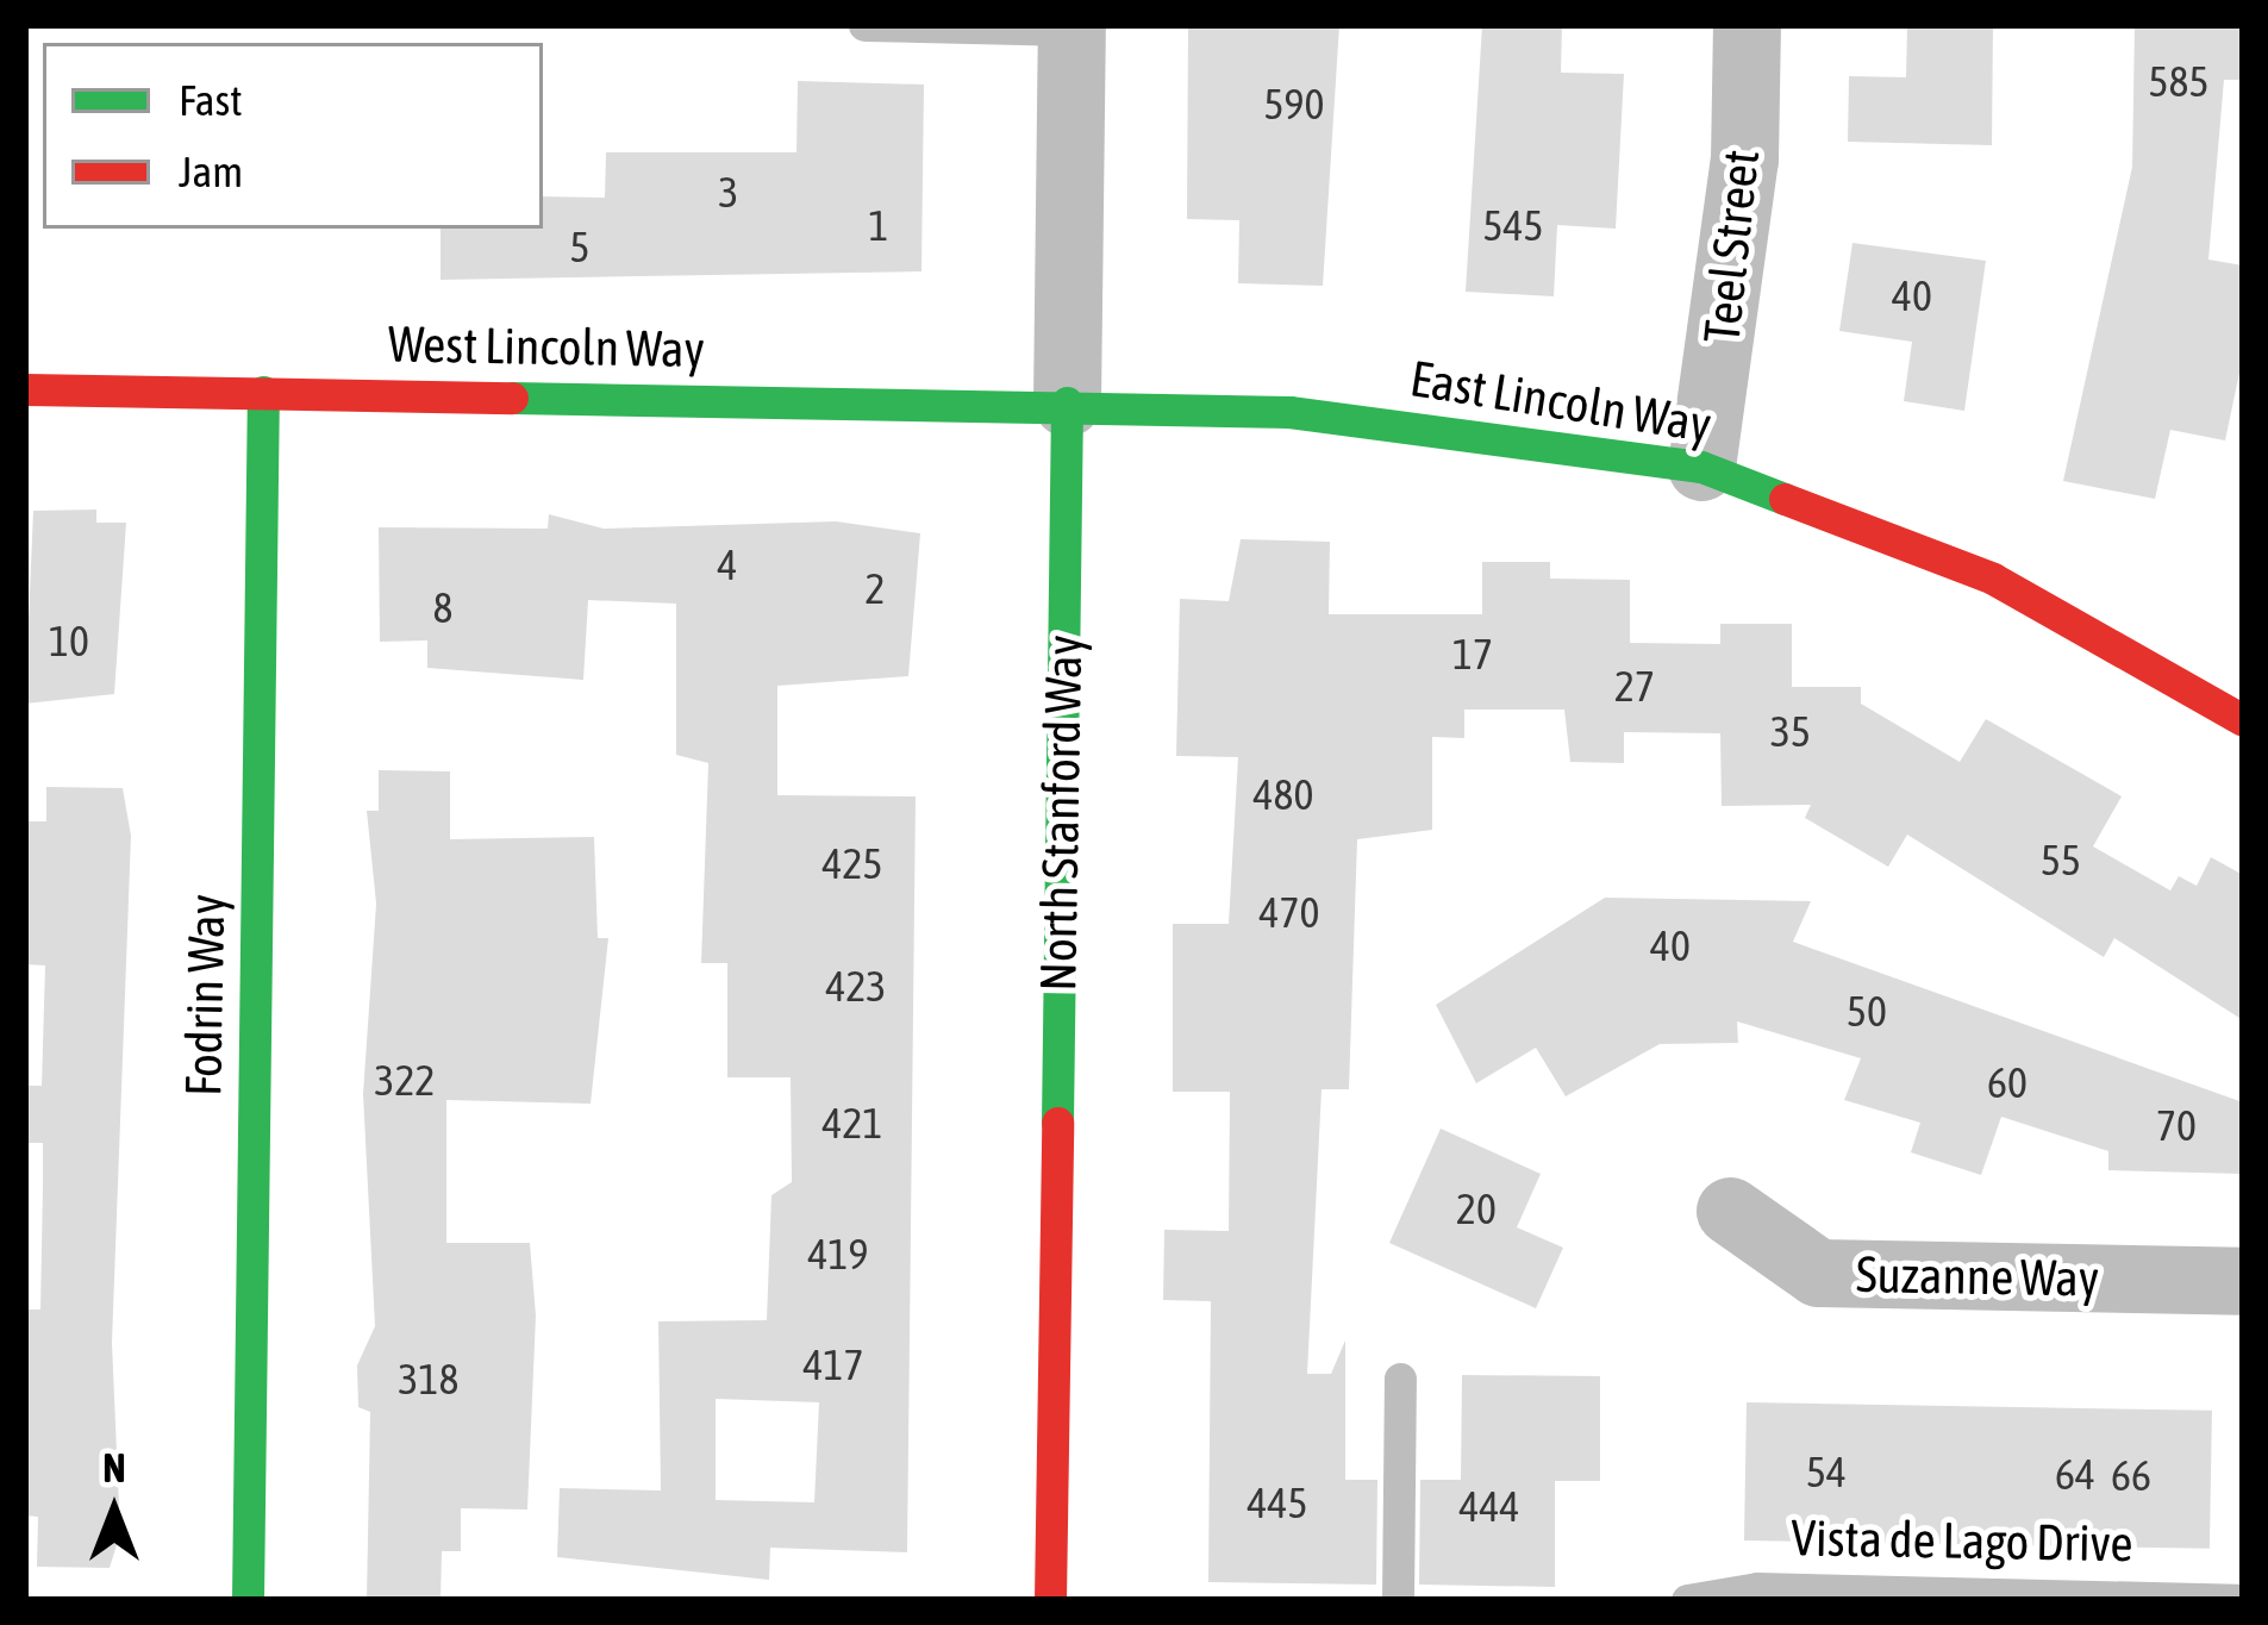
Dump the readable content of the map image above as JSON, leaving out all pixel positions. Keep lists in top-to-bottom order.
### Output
{
  "streets": {
    "street": [
      "Teel Street",
      "West Lincoln Way",
      "East Lincoln Way",
      "North Stanford Way",
      "Fodrin Way",
      "Suzanne Way"
    ],
    "lane": ["Vista de Lago Drive"]
  },
  "crossings": [
    ["Teel Street", "East Lincoln Way"],
    ["West Lincoln Way", "East Lincoln Way"],
    ["West Lincoln Way", "North Stanford Way"],
    ["West Lincoln Way", "Fodrin Way"],
    ["East Lincoln Way", "North Stanford Way"]
  ],
  "house_numbers": [
    "585",
    "590",
    "3",
    "1",
    "545",
    "5",
    "40",
    "4",
    "2",
    "8",
    "10",
    "17",
    "27",
    "35",
    "480",
    "55",
    "425",
    "470",
    "40",
    "423",
    "50",
    "322",
    "60",
    "421",
    "70",
    "20",
    "419",
    "417",
    "318",
    "54",
    "64",
    "66",
    "445",
    "444"
  ],
  "legend": ["Fast", "Jam"],
  "north": "top"
}
